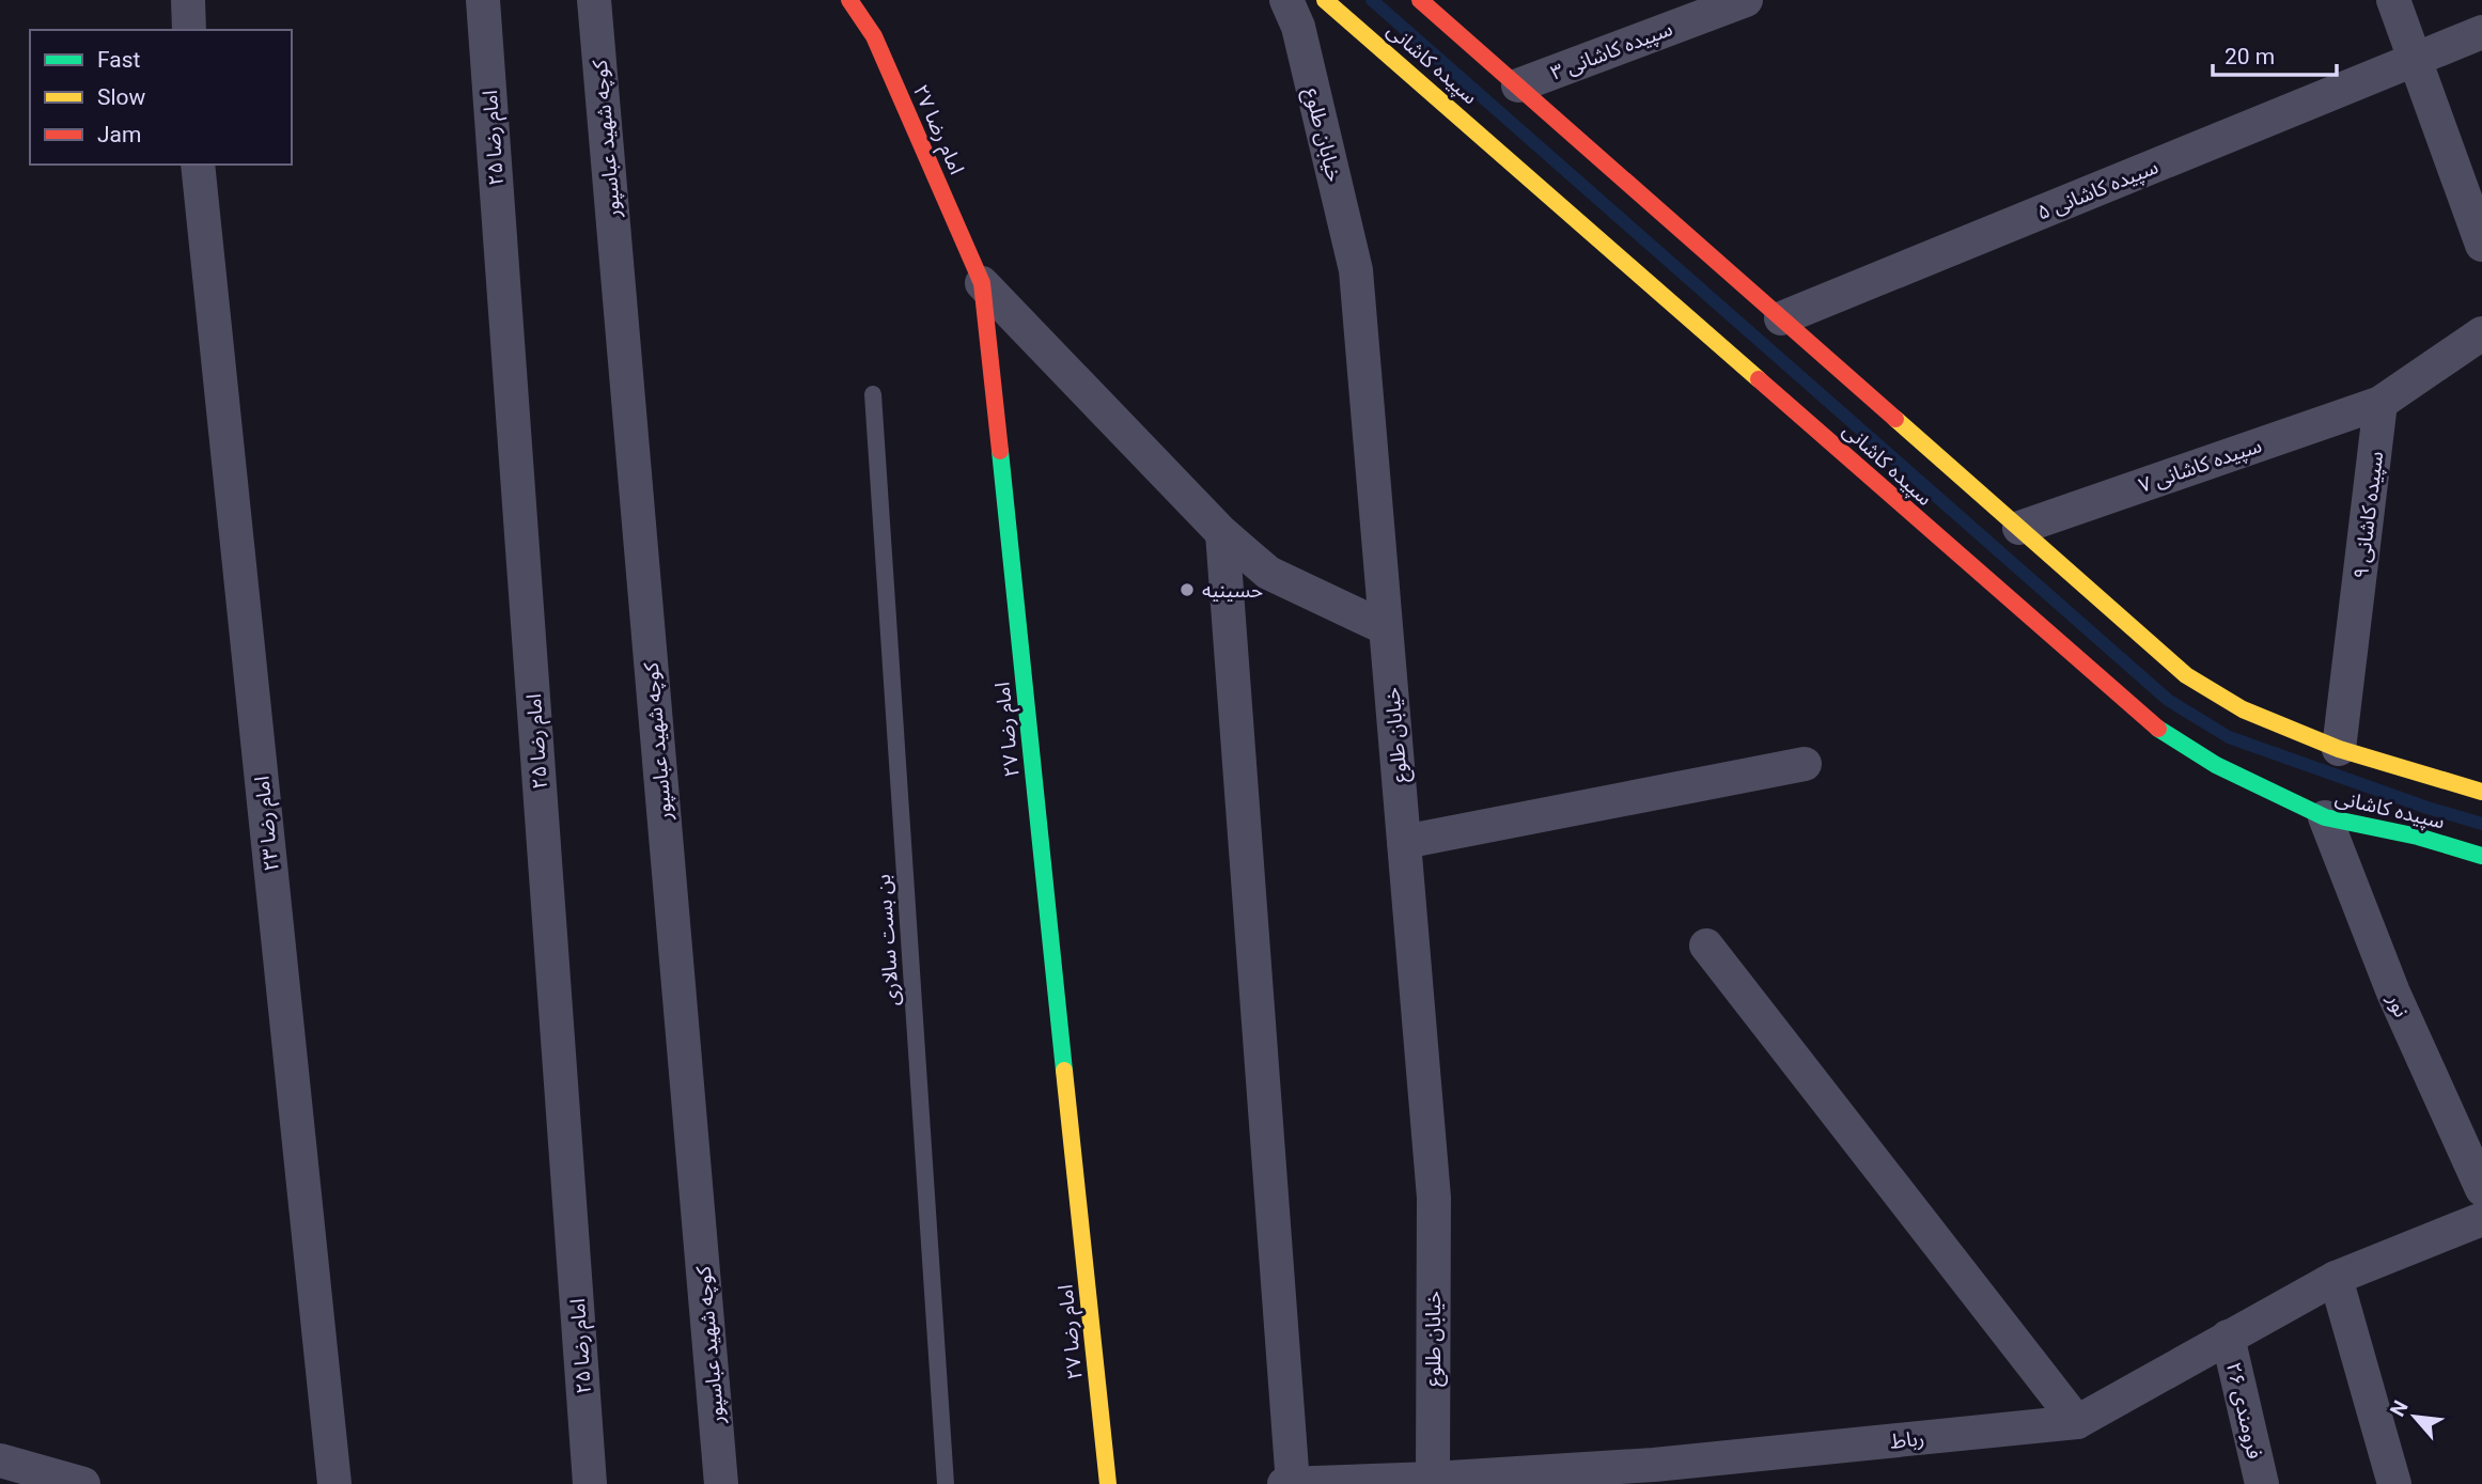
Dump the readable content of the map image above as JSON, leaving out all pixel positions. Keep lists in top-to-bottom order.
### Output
{
  "streets": {
    "street": [
      "سپیده کاشانی ۳",
      "سپیده کاشانی",
      "امام رضا ۲۷",
      "خیابان طلوع",
      "امام رضا ۲۵",
      "کوچه شهید عباسپور",
      "سپیده کاشانی ۵",
      "سپیده کاشانی ۷",
      "سپیده کاشانی ۹",
      "امام رضا ۲۳",
      "نور",
      "فرومندی ۲۶",
      "رباط"
    ],
    "lane": ["بن بست سالاری"]
  },
  "crossings": [
    ["سپیده کاشانی ۳", "سپیده کاشانی"],
    ["سپیده کاشانی", "سپیده کاشانی ۵"],
    ["سپیده کاشانی", "سپیده کاشانی ۷"],
    ["سپیده کاشانی", "سپیده کاشانی ۹"],
    ["سپیده کاشانی", "نور"],
    ["خیابان طلوع", "رباط"],
    ["سپیده کاشانی ۷", "سپیده کاشانی ۹"],
    ["فرومندی ۲۶", "رباط"]
  ],
  "places": ["حسینیه"],
  "legend": ["Fast", "Slow", "Jam"],
  "scale_bar": "20 m",
  "north": "top left"
}
